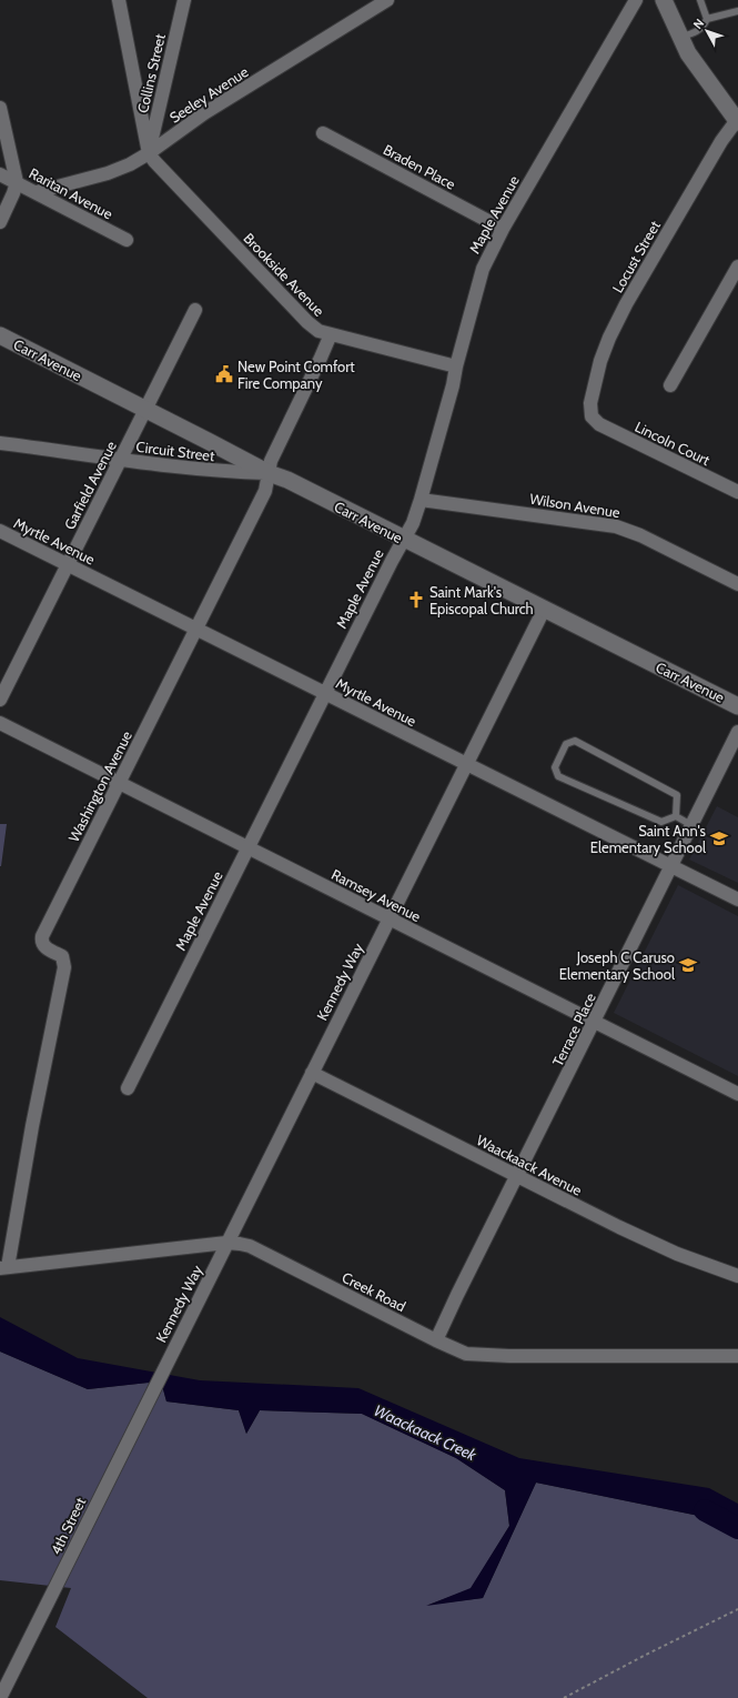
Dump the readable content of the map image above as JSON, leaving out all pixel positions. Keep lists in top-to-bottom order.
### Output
{
  "streets": {
    "street": [
      "Collins Street",
      "Seeley Avenue",
      "Braden Place",
      "Raritan Avenue",
      "Maple Avenue",
      "Locust Street",
      "Brookside Avenue",
      "Carr Avenue",
      "Lincoln Court",
      "Circuit Street",
      "Garfield Avenue",
      "Wilson Avenue",
      "Myrtle Avenue",
      "Washington Avenue",
      "Ramsey Avenue",
      "Kennedy Way",
      "Terrace Place",
      "Waackaack Avenue",
      "Creek Road",
      "4th Street"
    ]
  },
  "crossings": [
    ["Collins Street", "Seeley Avenue"],
    ["Collins Street", "Brookside Avenue"],
    ["Seeley Avenue", "Raritan Avenue"],
    ["Seeley Avenue", "Brookside Avenue"],
    ["Braden Place", "Maple Avenue"],
    ["Maple Avenue", "Brookside Avenue"],
    ["Maple Avenue", "Carr Avenue"],
    ["Maple Avenue", "Wilson Avenue"],
    ["Maple Avenue", "Myrtle Avenue"],
    ["Maple Avenue", "Ramsey Avenue"],
    ["Locust Street", "Lincoln Court"],
    ["Brookside Avenue", "Washington Avenue"],
    ["Carr Avenue", "Circuit Street"],
    ["Carr Avenue", "Garfield Avenue"],
    ["Carr Avenue", "Washington Avenue"],
    ["Carr Avenue", "Kennedy Way"],
    ["Circuit Street", "Garfield Avenue"],
    ["Circuit Street", "Washington Avenue"],
    ["Garfield Avenue", "Myrtle Avenue"],
    ["Myrtle Avenue", "Washington Avenue"],
    ["Myrtle Avenue", "Kennedy Way"],
    ["Myrtle Avenue", "Terrace Place"],
    ["Washington Avenue", "Ramsey Avenue"],
    ["Washington Avenue", "Creek Road"],
    ["Ramsey Avenue", "Kennedy Way"],
    ["Ramsey Avenue", "Terrace Place"],
    ["Kennedy Way", "Waackaack Avenue"],
    ["Kennedy Way", "Creek Road"],
    ["Kennedy Way", "4th Street"],
    ["Terrace Place", "Waackaack Avenue"],
    ["Terrace Place", "Creek Road"]
  ],
  "water": ["Waackaack Creek"],
  "places": {
    "public building": ["New Point Comfort Fire Company"],
    "church": ["Saint Mark's Episcopal Church"],
    "school or university": ["Saint Ann's Elementary School", "Joseph C Caruso Elementary School"]
  },
  "north": "top left"
}
